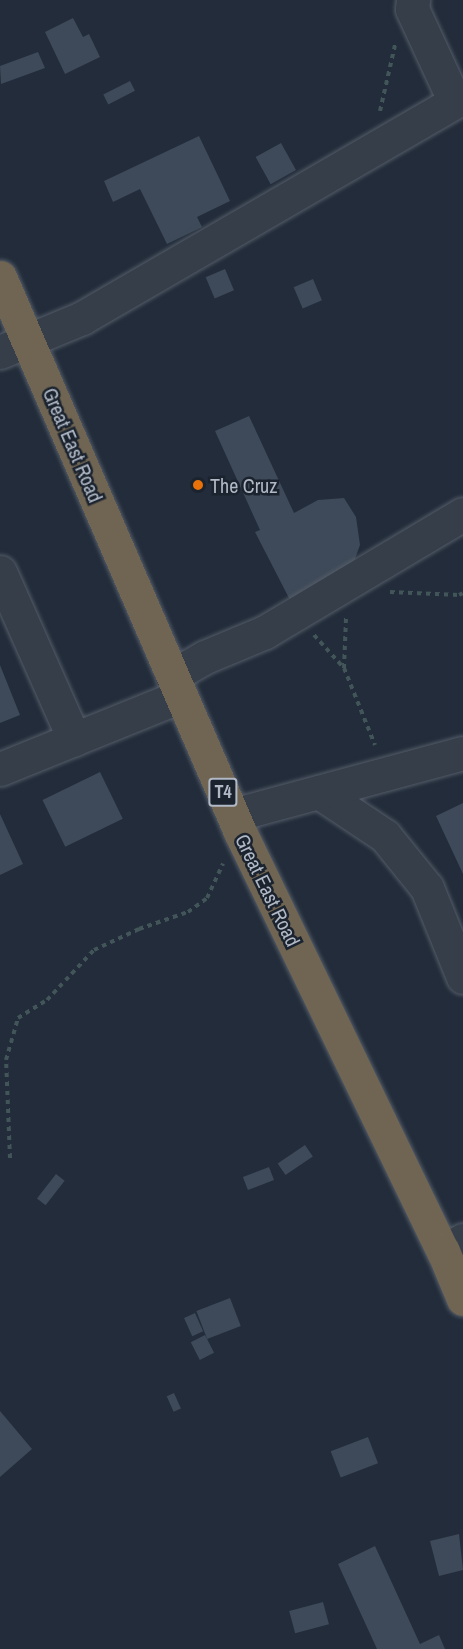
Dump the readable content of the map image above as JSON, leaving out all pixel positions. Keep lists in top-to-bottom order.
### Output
{
  "streets": {
    "highway": ["Great East Road", "T4"]
  },
  "places": ["The Cruz"]
}
